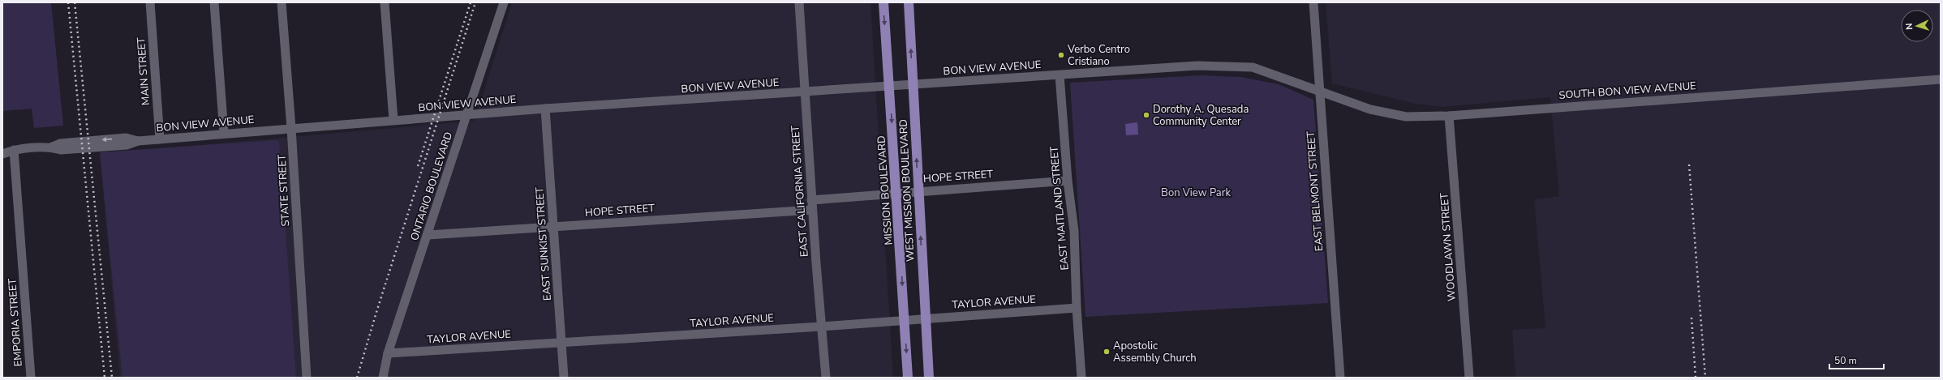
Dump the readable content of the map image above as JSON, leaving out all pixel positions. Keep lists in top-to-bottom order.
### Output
{
  "streets": {
    "main road": ["MISSION BOULEVARD", "WEST MISSION BOULEVARD"],
    "street": [
      "BON VIEW AVENUE",
      "MAIN STREET",
      "SOUTH BON VIEW AVENUE",
      "HOPE STREET",
      "ONTARIO BOULEVARD",
      "STATE STREET",
      "EAST CALIFORNIA STREET",
      "EAST BELMONT STREET",
      "EAST MAITLAND STREET",
      "EAST SUNKIST STREET",
      "WOODLAWN STREET",
      "TAYLOR AVENUE",
      "EMPORIA STREET"
    ]
  },
  "crossings": [
    ["BON VIEW AVENUE", "MAIN STREET"],
    ["BON VIEW AVENUE", "SOUTH BON VIEW AVENUE"],
    ["BON VIEW AVENUE", "ONTARIO BOULEVARD"],
    ["BON VIEW AVENUE", "STATE STREET"],
    ["BON VIEW AVENUE", "MISSION BOULEVARD"],
    ["BON VIEW AVENUE", "WEST MISSION BOULEVARD"],
    ["BON VIEW AVENUE", "EAST CALIFORNIA STREET"],
    ["BON VIEW AVENUE", "EAST BELMONT STREET"],
    ["BON VIEW AVENUE", "EAST MAITLAND STREET"],
    ["BON VIEW AVENUE", "EAST SUNKIST STREET"],
    ["BON VIEW AVENUE", "EMPORIA STREET"],
    ["SOUTH BON VIEW AVENUE", "EAST BELMONT STREET"],
    ["SOUTH BON VIEW AVENUE", "WOODLAWN STREET"],
    ["HOPE STREET", "ONTARIO BOULEVARD"],
    ["HOPE STREET", "MISSION BOULEVARD"],
    ["HOPE STREET", "WEST MISSION BOULEVARD"],
    ["HOPE STREET", "EAST CALIFORNIA STREET"],
    ["HOPE STREET", "EAST MAITLAND STREET"],
    ["HOPE STREET", "EAST SUNKIST STREET"],
    ["ONTARIO BOULEVARD", "TAYLOR AVENUE"],
    ["MISSION BOULEVARD", "TAYLOR AVENUE"],
    ["WEST MISSION BOULEVARD", "TAYLOR AVENUE"],
    ["EAST CALIFORNIA STREET", "TAYLOR AVENUE"],
    ["EAST MAITLAND STREET", "TAYLOR AVENUE"],
    ["EAST SUNKIST STREET", "TAYLOR AVENUE"]
  ],
  "one_way": ["MISSION BOULEVARD", "WEST MISSION BOULEVARD"],
  "parks": ["Bon View Park"],
  "places": ["Verbo Centro Cristiano", "Dorothy A. Quesada Community Center", "Apostolic Assembly Church"],
  "scale_bar": "50 m",
  "north": "left"
}
